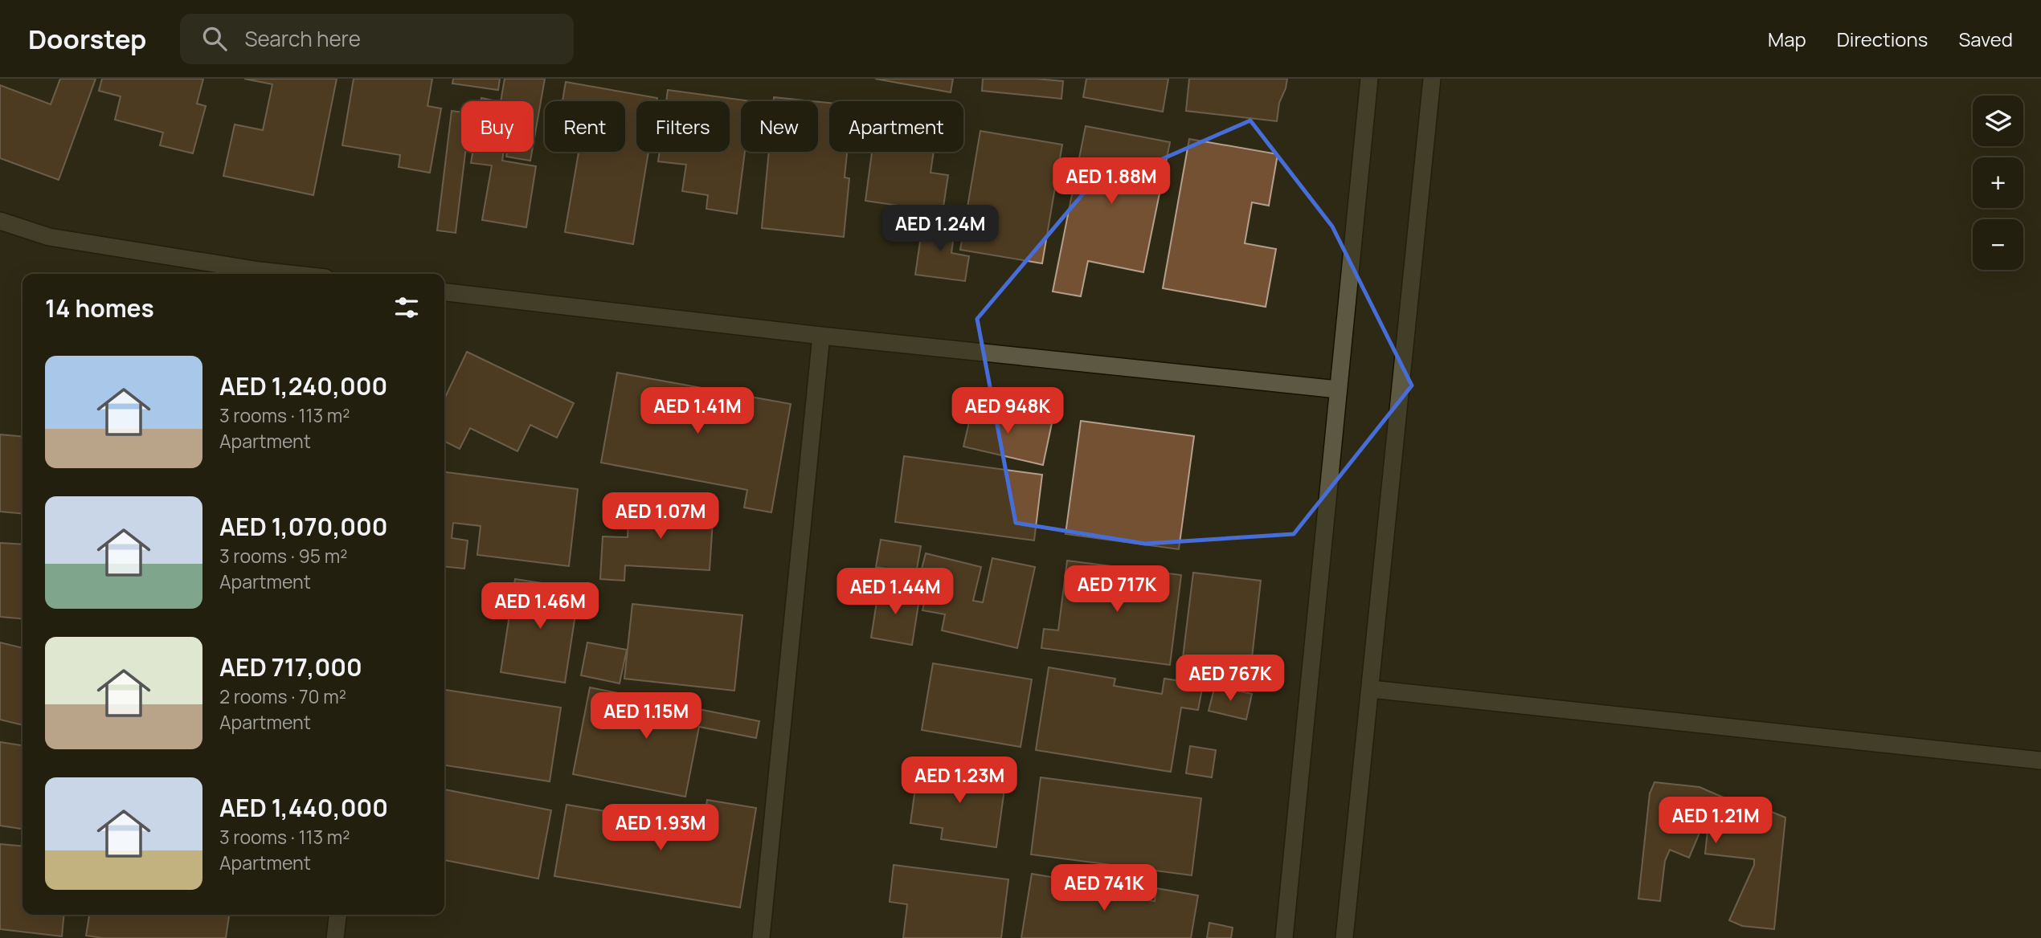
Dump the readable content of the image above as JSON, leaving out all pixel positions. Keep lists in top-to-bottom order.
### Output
{
  "page": {
    "header": "Doorstep",
    "search": "Search here",
    "nav": ["Map", "Directions", "Saved"],
    "map_buttons": ["+", "−"],
    "chip": [
      "Buy",
      "Rent",
      "Filters",
      "New",
      "Apartment"
    ],
    "price": [
      "AED 1.88M",
      "AED 1.24M",
      "AED 1.41M",
      "AED 948K",
      "AED 1.07M",
      "AED 717K",
      "AED 1.44M",
      "AED 1.46M",
      "AED 767K",
      "AED 1.15M",
      "AED 1.23M",
      "AED 1.21M",
      "AED 1.93M",
      "AED 741K"
    ],
    "heading": "14 homes",
    "list": [
      {
        "name": "AED 1,240,000",
        "note": "3 rooms · 113 m² · Apartment"
      },
      {
        "name": "AED 1,070,000",
        "note": "3 rooms · 95 m² · Apartment"
      },
      {
        "name": "AED 717,000",
        "note": "2 rooms · 70 m² · Apartment"
      },
      {
        "name": "AED 1,440,000",
        "note": "3 rooms · 113 m² · Apartment"
      }
    ]
  }
}
